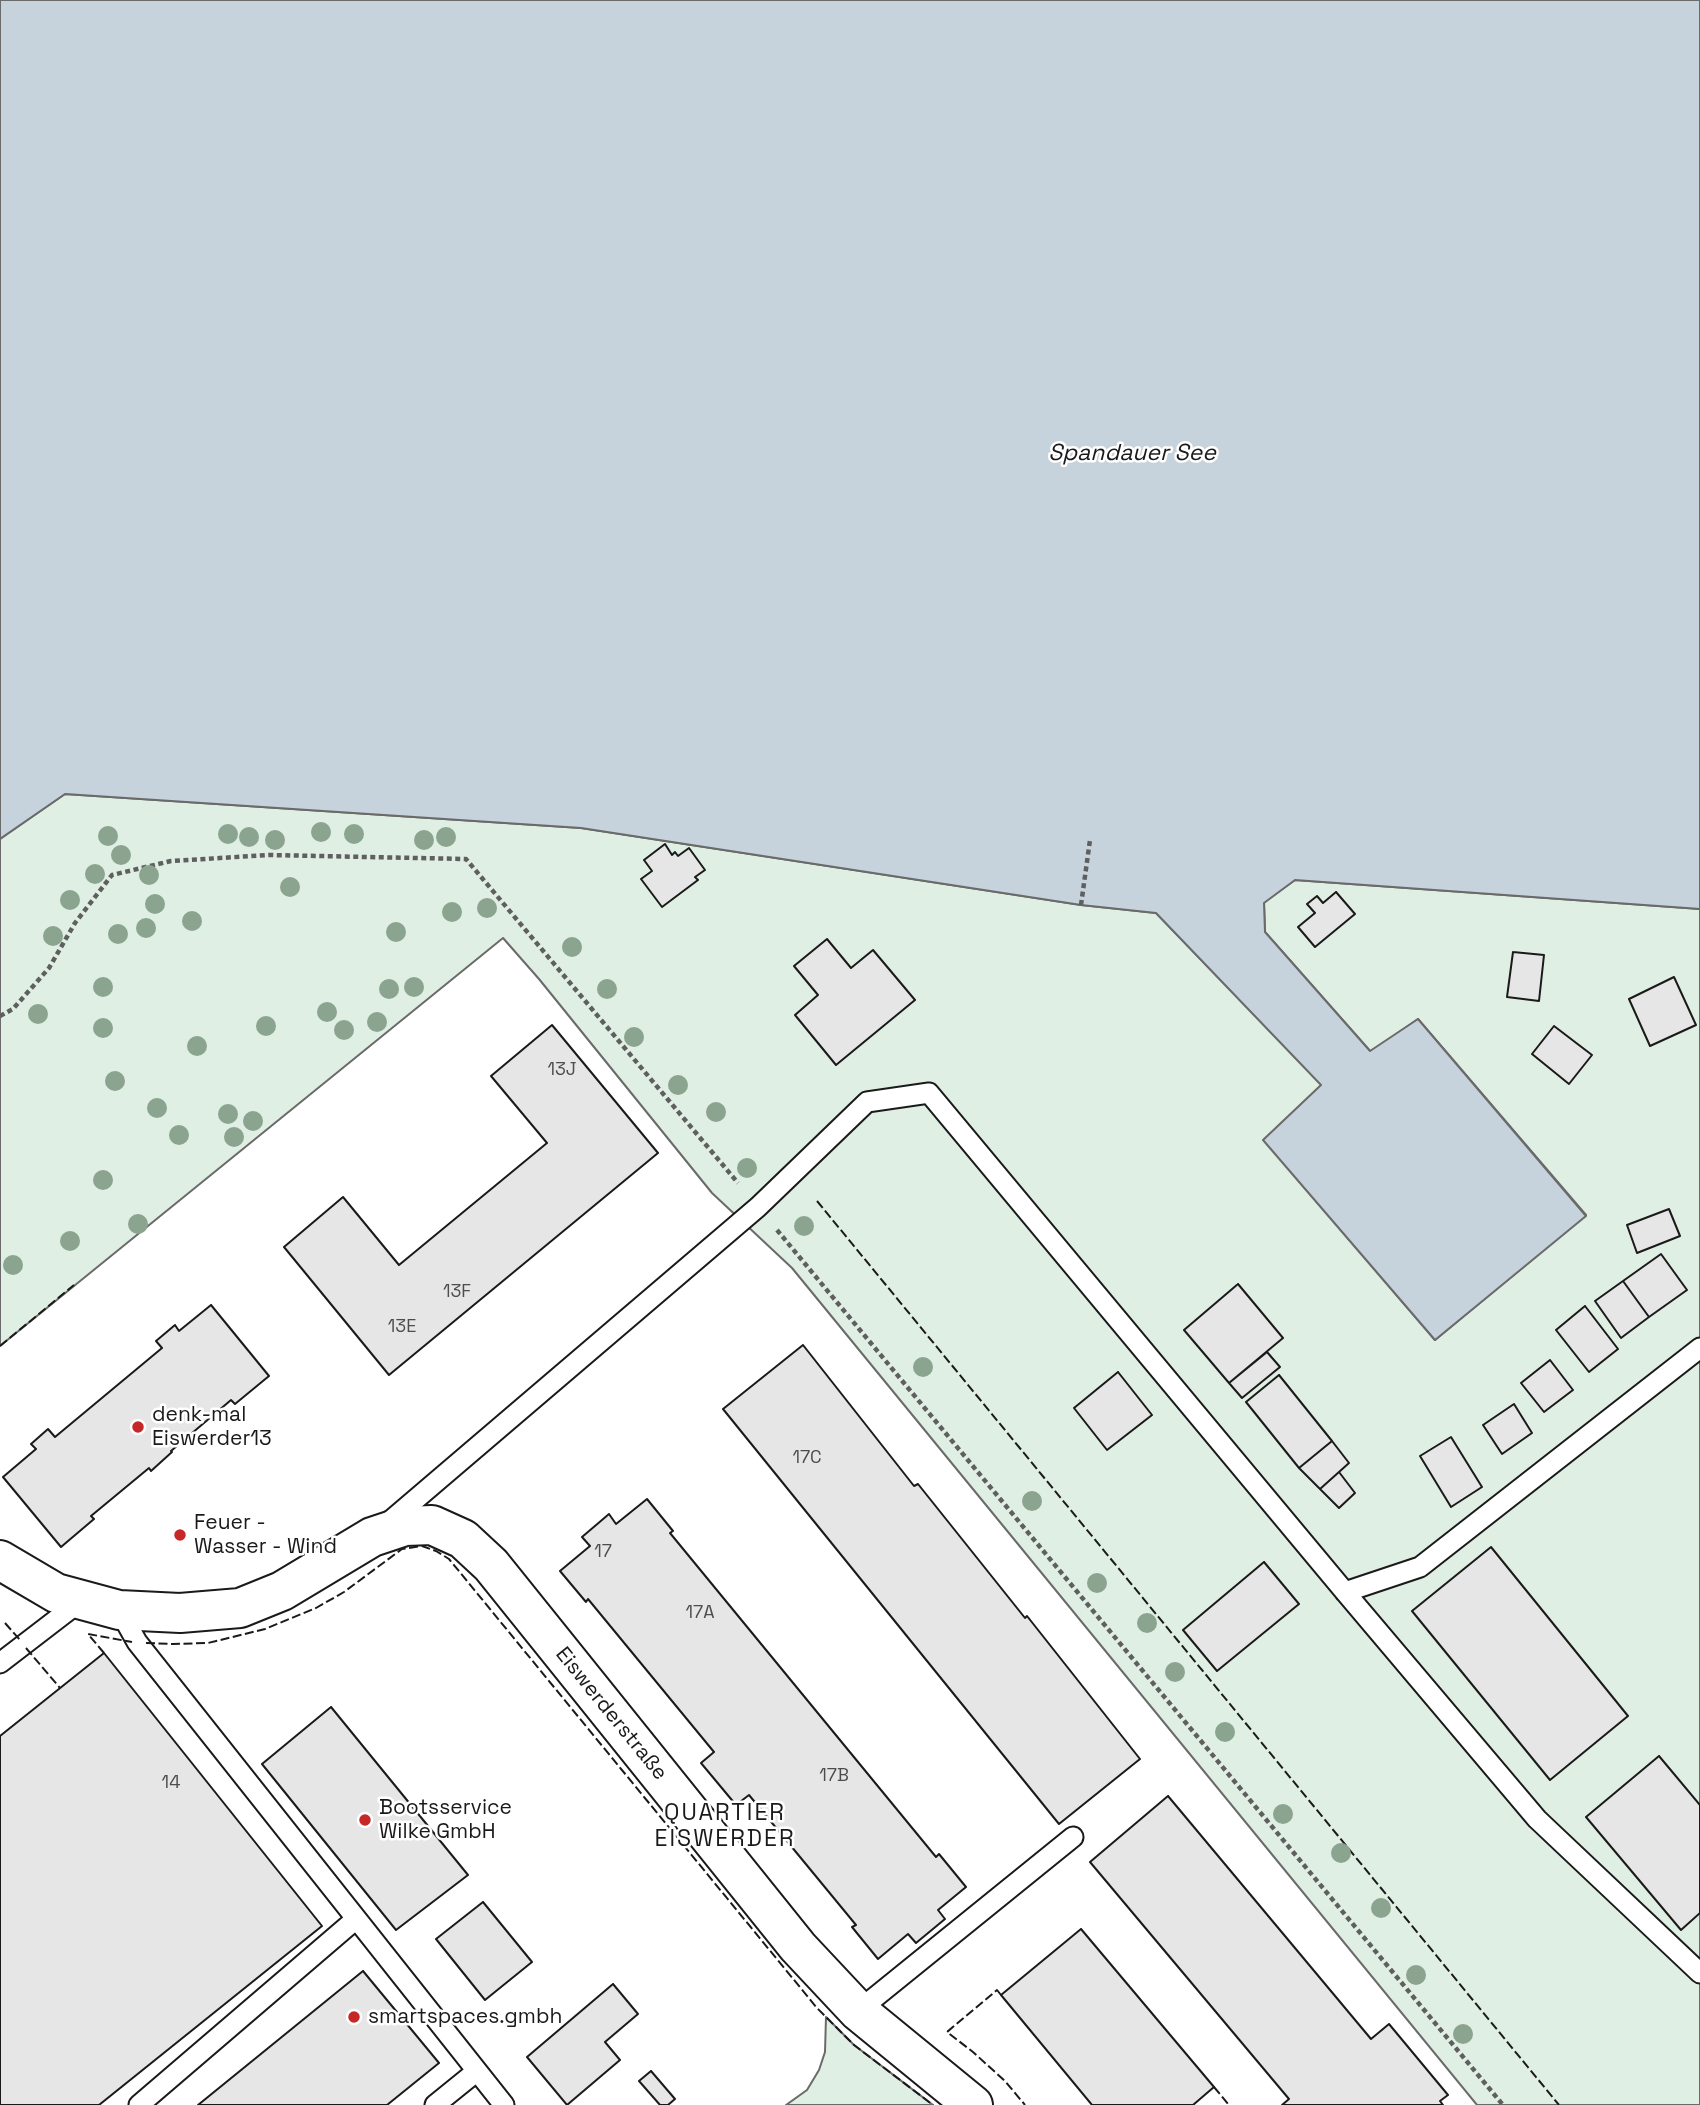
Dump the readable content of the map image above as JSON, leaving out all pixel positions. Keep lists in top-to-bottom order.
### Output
{
  "streets": {
    "street": ["Eiswerderstraße"]
  },
  "districts": ["QUARTIER EISWERDER"],
  "water": ["Spandauer See"],
  "places": [
    "denk-mal Eiswerder13",
    "Feuer - Wasser - Wind",
    "Bootsservice Wilke GmbH",
    "smartspaces.gmbh"
  ],
  "house_numbers": [
    "13J",
    "13F",
    "13E",
    "17C",
    "17",
    "17A",
    "17B",
    "14"
  ]
}
